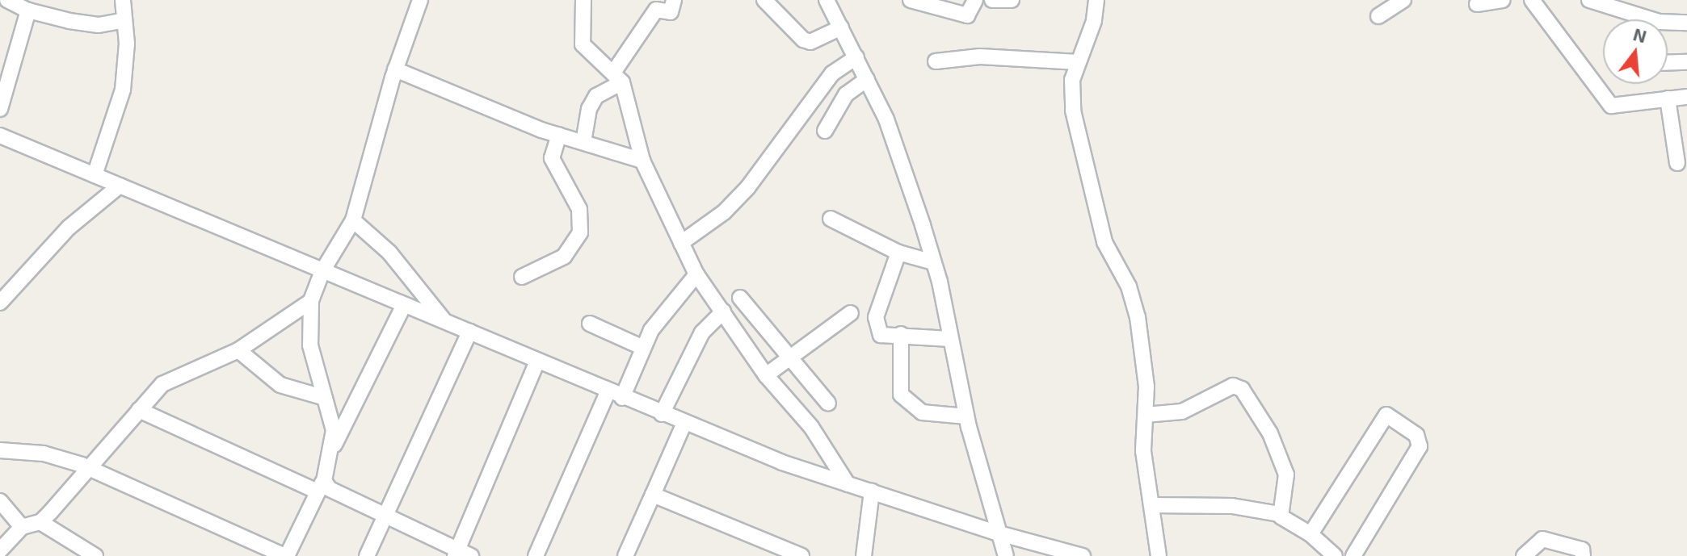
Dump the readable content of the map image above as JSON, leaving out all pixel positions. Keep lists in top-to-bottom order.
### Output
{
  "north": "top"
}
